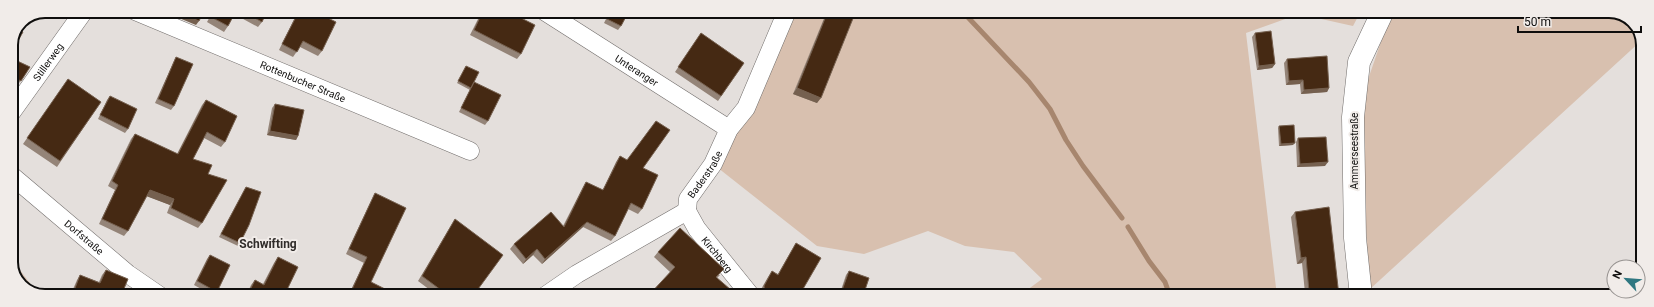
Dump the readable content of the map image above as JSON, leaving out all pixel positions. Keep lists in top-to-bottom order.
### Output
{
  "streets": {
    "street": [
      "Stillerweg",
      "Unteranger",
      "Rottenbucher Straße",
      "Ammerseestraße",
      "Baderstraße",
      "Dorfstraße",
      "Kirchberg"
    ]
  },
  "crossings": [
    ["Unteranger", "Baderstraße"],
    ["Baderstraße", "Kirchberg"]
  ],
  "districts": ["Schwifting"],
  "scale_bar": "50 m",
  "north": "top left"
}
